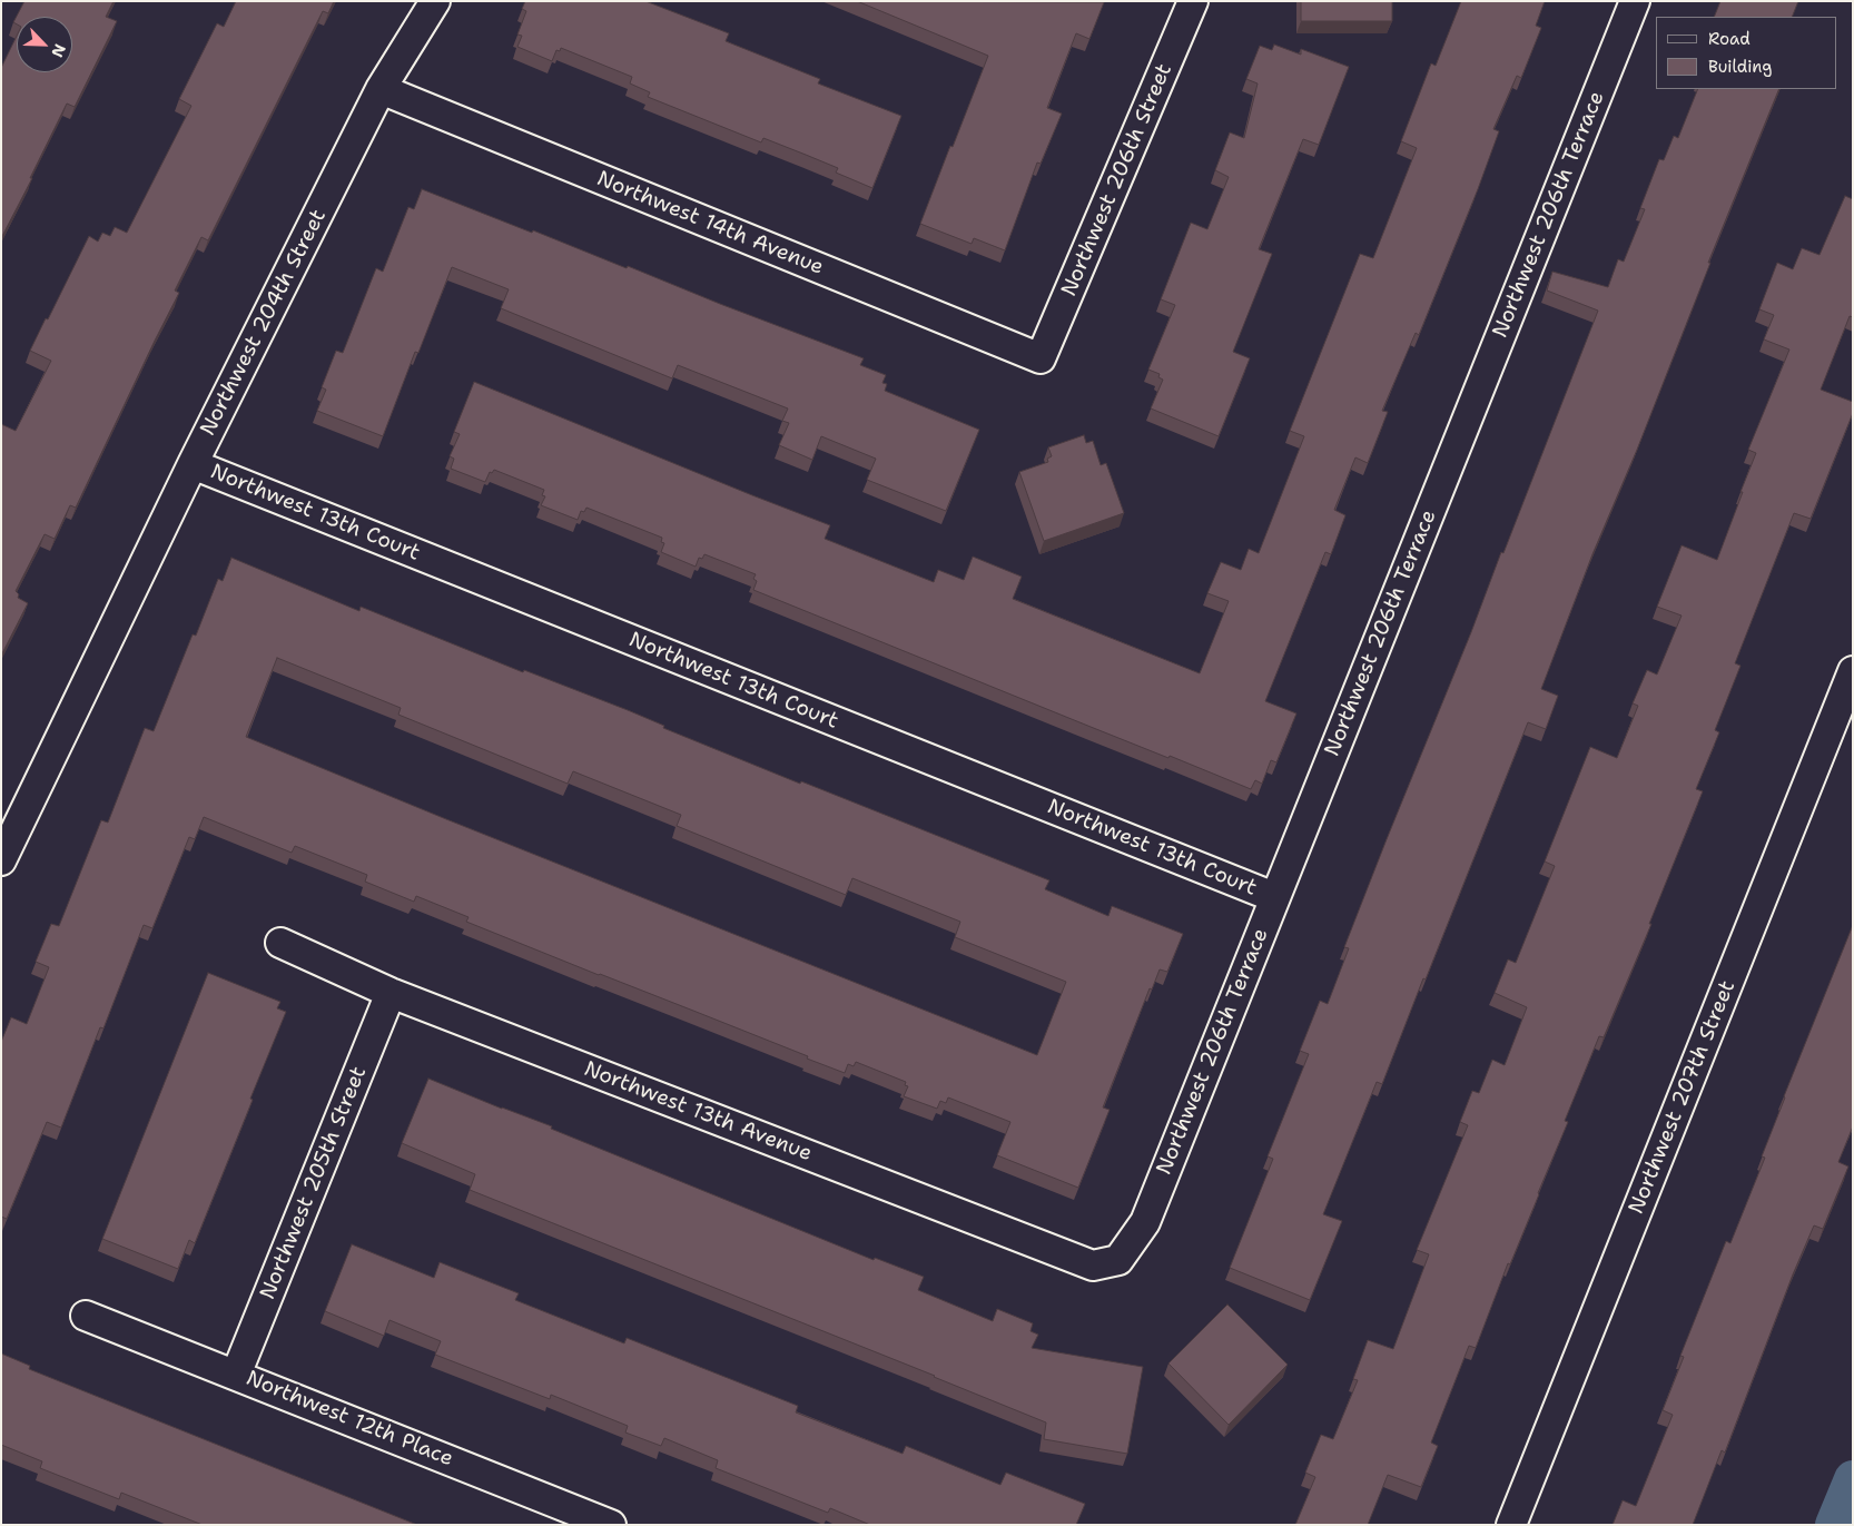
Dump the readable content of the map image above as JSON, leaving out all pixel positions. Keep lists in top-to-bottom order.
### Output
{
  "streets": {
    "street": [
      "Northwest 206th Street",
      "Northwest 206th Terrace",
      "Northwest 14th Avenue",
      "Northwest 204th Street",
      "Northwest 13th Court",
      "Northwest 207th Street",
      "Northwest 13th Avenue",
      "Northwest 205th Street",
      "Northwest 12th Place"
    ]
  },
  "crossings": [
    ["Northwest 206th Street", "Northwest 14th Avenue"],
    ["Northwest 206th Terrace", "Northwest 13th Court"],
    ["Northwest 206th Terrace", "Northwest 13th Avenue"],
    ["Northwest 14th Avenue", "Northwest 204th Street"],
    ["Northwest 204th Street", "Northwest 13th Court"],
    ["Northwest 13th Avenue", "Northwest 205th Street"],
    ["Northwest 205th Street", "Northwest 12th Place"]
  ],
  "legend": ["Road", "Building"],
  "north": "bottom right"
}
